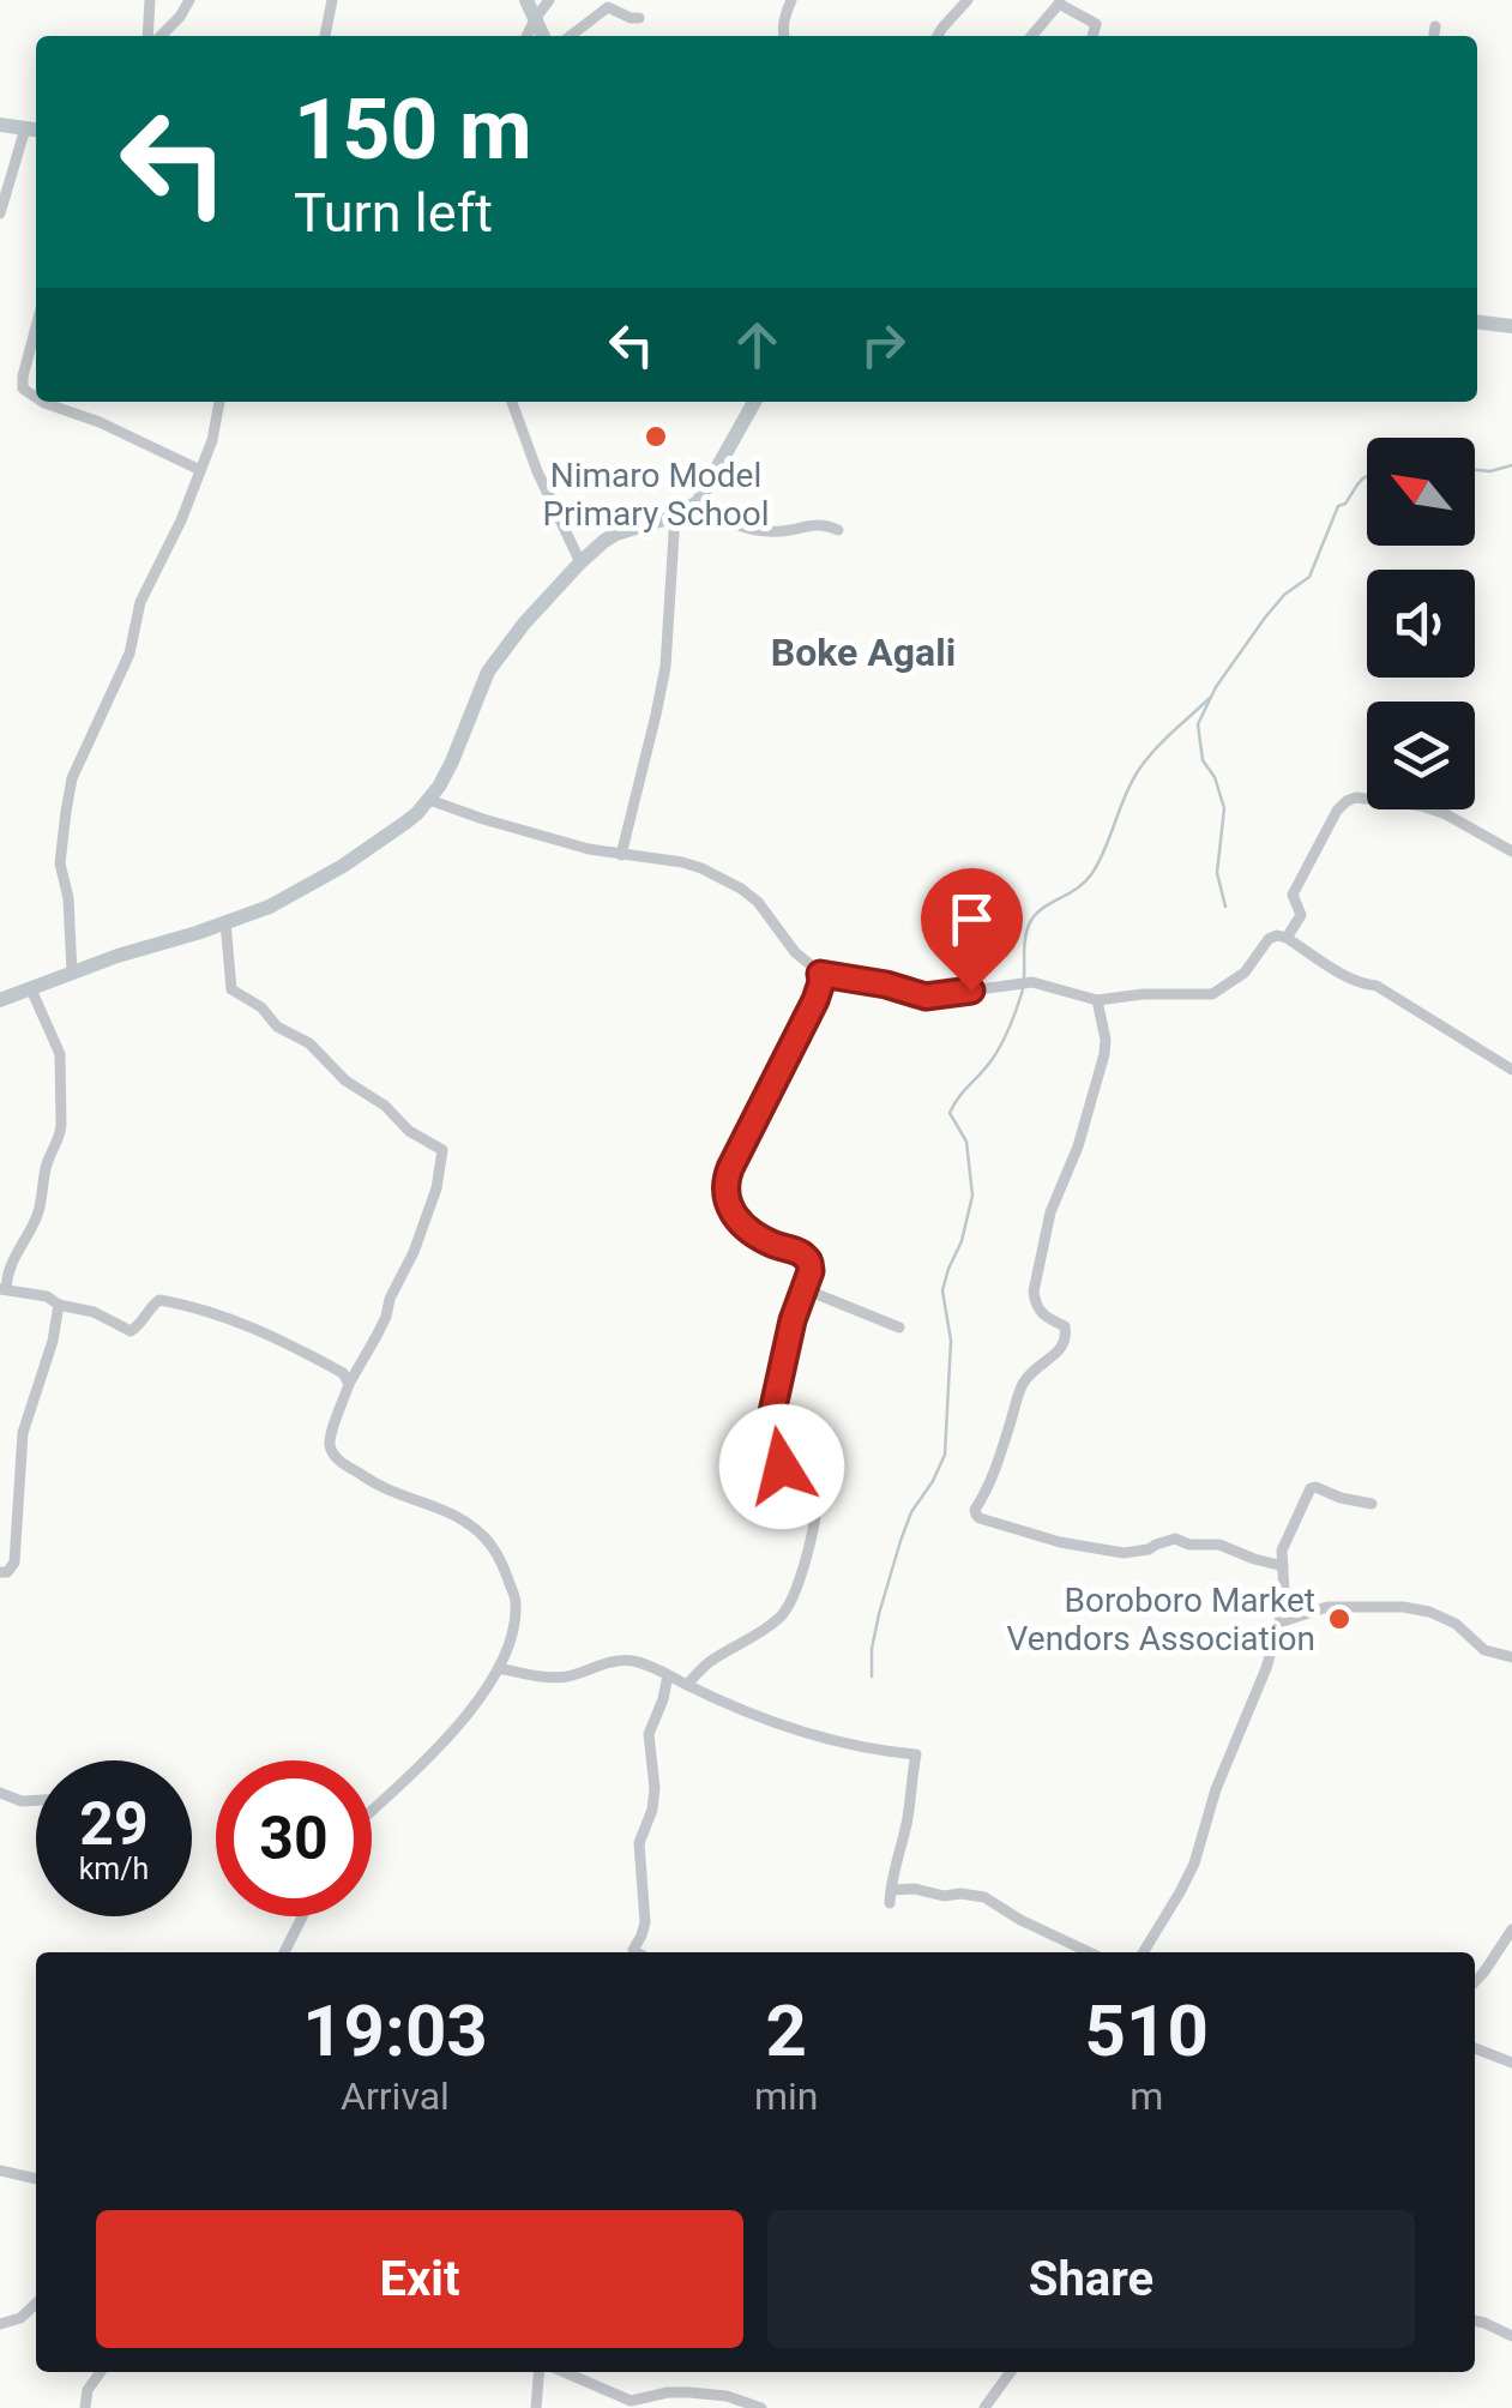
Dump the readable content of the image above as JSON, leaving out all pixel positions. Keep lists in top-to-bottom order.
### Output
{
  "districts": ["Boke Agali"],
  "places": ["Nimaro Model Primary School", "Boroboro Market Vendors Association"],
  "north": "top left",
  "page": {
    "turn": ["150 m", "Turn left"],
    "speed": "29 km/h",
    "limit": "30",
    "eta": [
      "19:03",
      "Arrival",
      "2",
      "min",
      "510",
      "m"
    ],
    "buttons": ["Exit", "Share"]
  }
}
